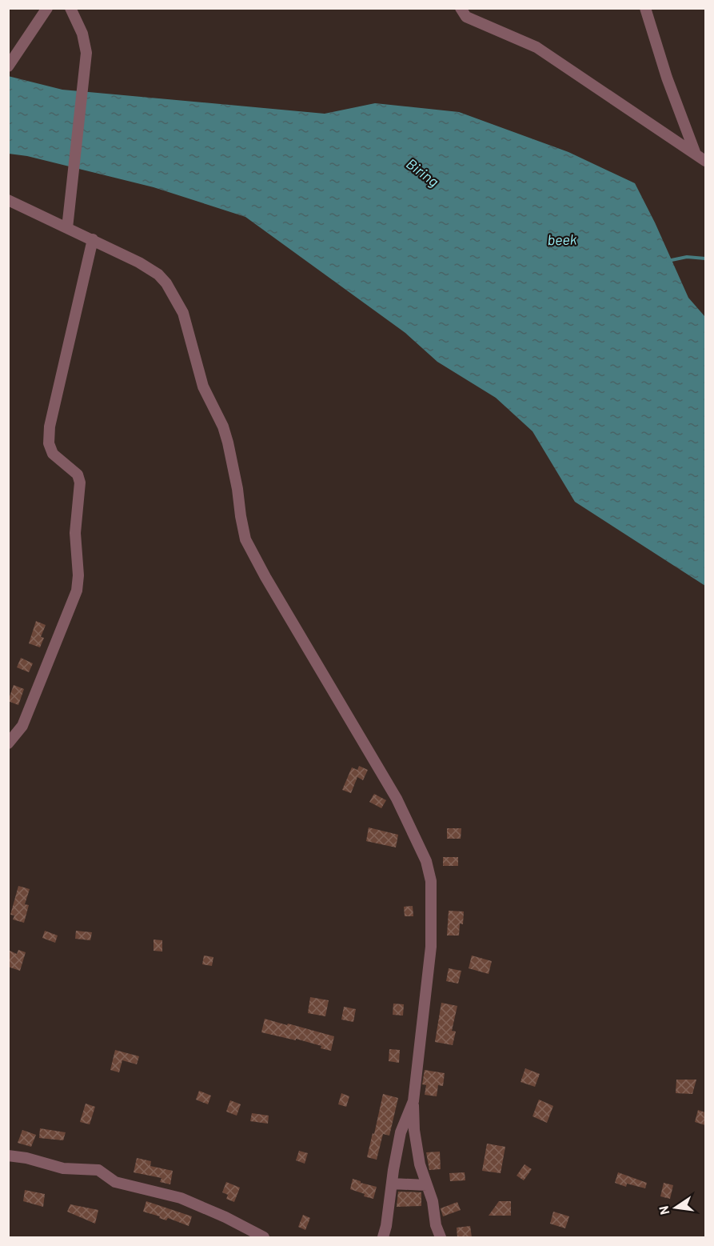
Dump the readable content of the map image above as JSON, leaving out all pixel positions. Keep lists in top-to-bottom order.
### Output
{
  "water": ["Biring", "beek"],
  "north": "left"
}
